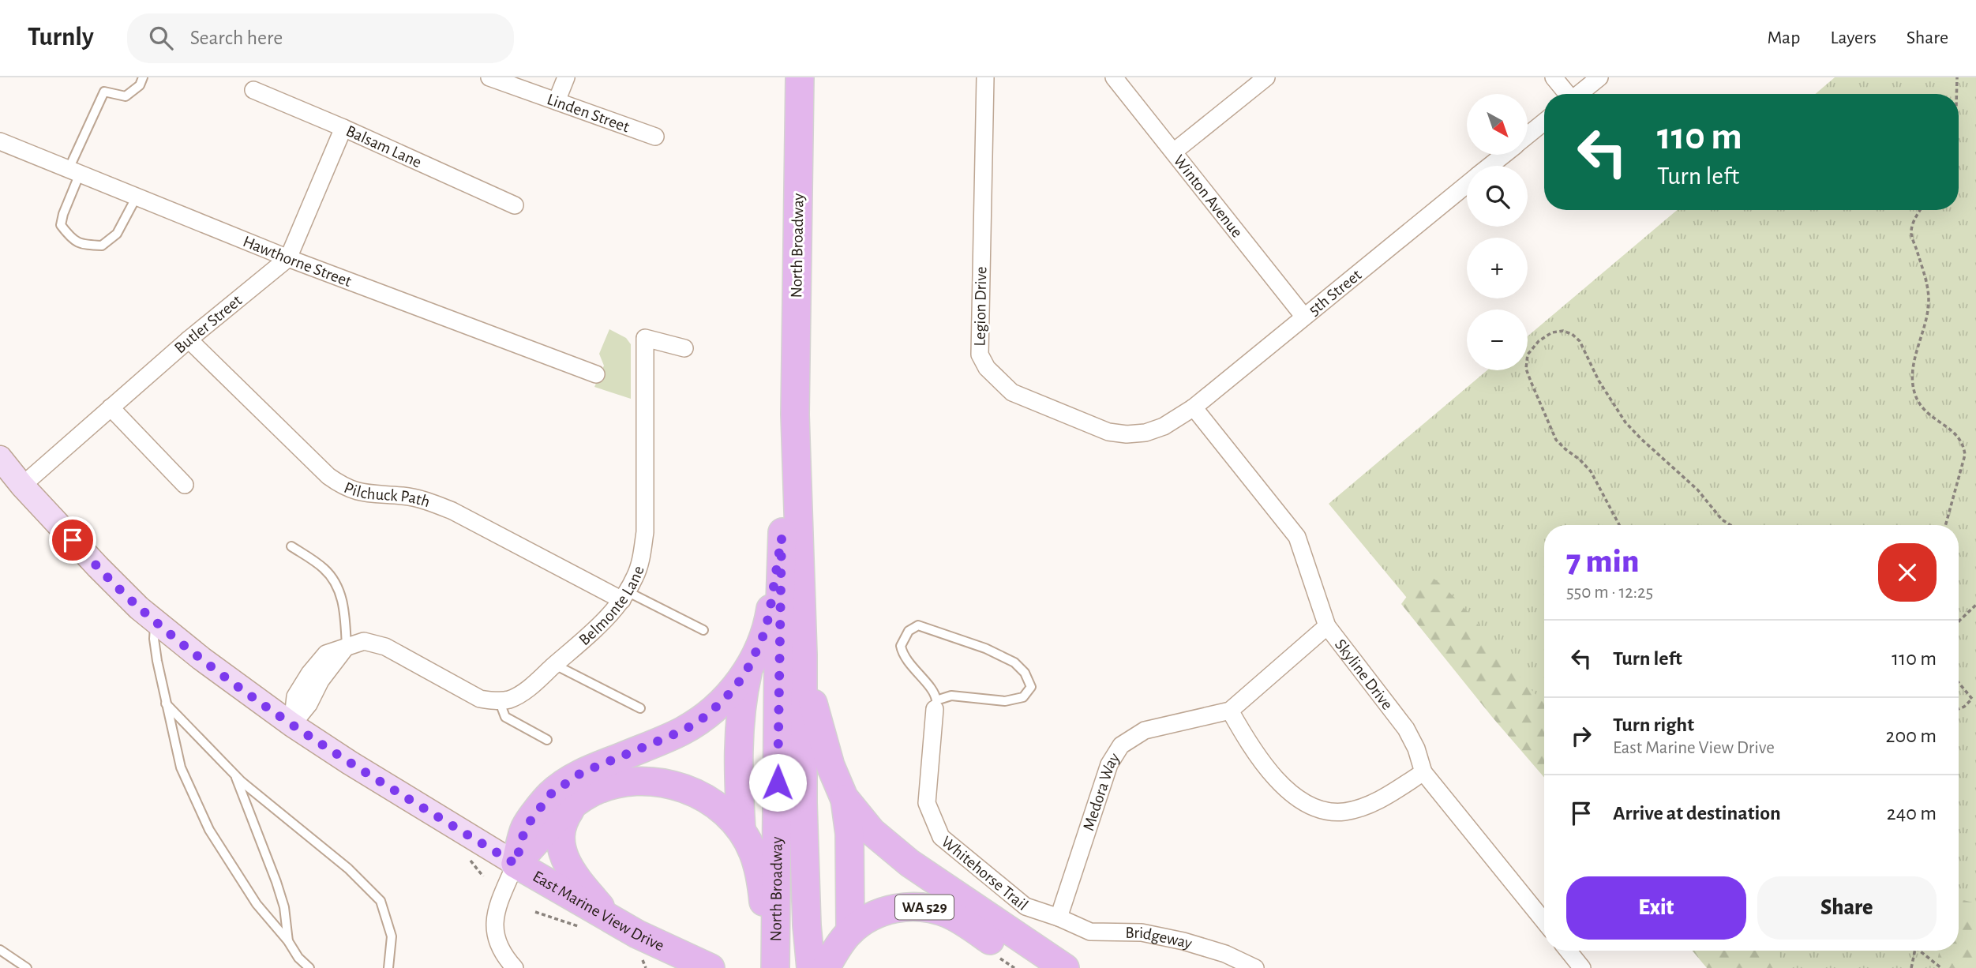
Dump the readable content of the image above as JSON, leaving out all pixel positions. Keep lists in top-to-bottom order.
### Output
{
  "streets": {
    "main road": ["North Broadway", "WA 529", "East Marine View Drive"],
    "street": [
      "Linden Street",
      "Balsam Lane",
      "Winton Avenue",
      "Hawthorne Street",
      "5th Street",
      "Legion Drive",
      "Butler Street",
      "Pilchuck Path",
      "Belmonte Lane",
      "Skyline Drive",
      "Medora Way",
      "Whitehorse Trail",
      "Bridgeway"
    ]
  },
  "crossings": [
    ["Balsam Lane", "Butler Street"],
    ["Winton Avenue", "5th Street"],
    ["Hawthorne Street", "Butler Street"],
    ["5th Street", "Legion Drive"],
    ["5th Street", "Skyline Drive"],
    ["Legion Drive", "Skyline Drive"],
    ["Butler Street", "Pilchuck Path"],
    ["Butler Street", "East Marine View Drive"],
    ["Pilchuck Path", "Belmonte Lane"],
    ["Skyline Drive", "Medora Way"],
    ["Medora Way", "Whitehorse Trail"],
    ["Medora Way", "Bridgeway"],
    ["Whitehorse Trail", "Bridgeway"]
  ],
  "north": "bottom right",
  "page": {
    "header": "Turnly",
    "search": "Search here",
    "nav": ["Map", "Layers", "Share"],
    "map_buttons": ["+", "−"],
    "turn": ["110 m", "Turn left"],
    "heading": ["7 min", "550 m · 12:25"],
    "list": [
      {
        "name": "Turn left",
        "value": "110 m"
      },
      {
        "name": "Turn right",
        "note": "East Marine View Drive",
        "value": "200 m"
      },
      {
        "name": "Arrive at destination",
        "value": "240 m"
      }
    ],
    "buttons": ["Exit", "Share"]
  }
}
